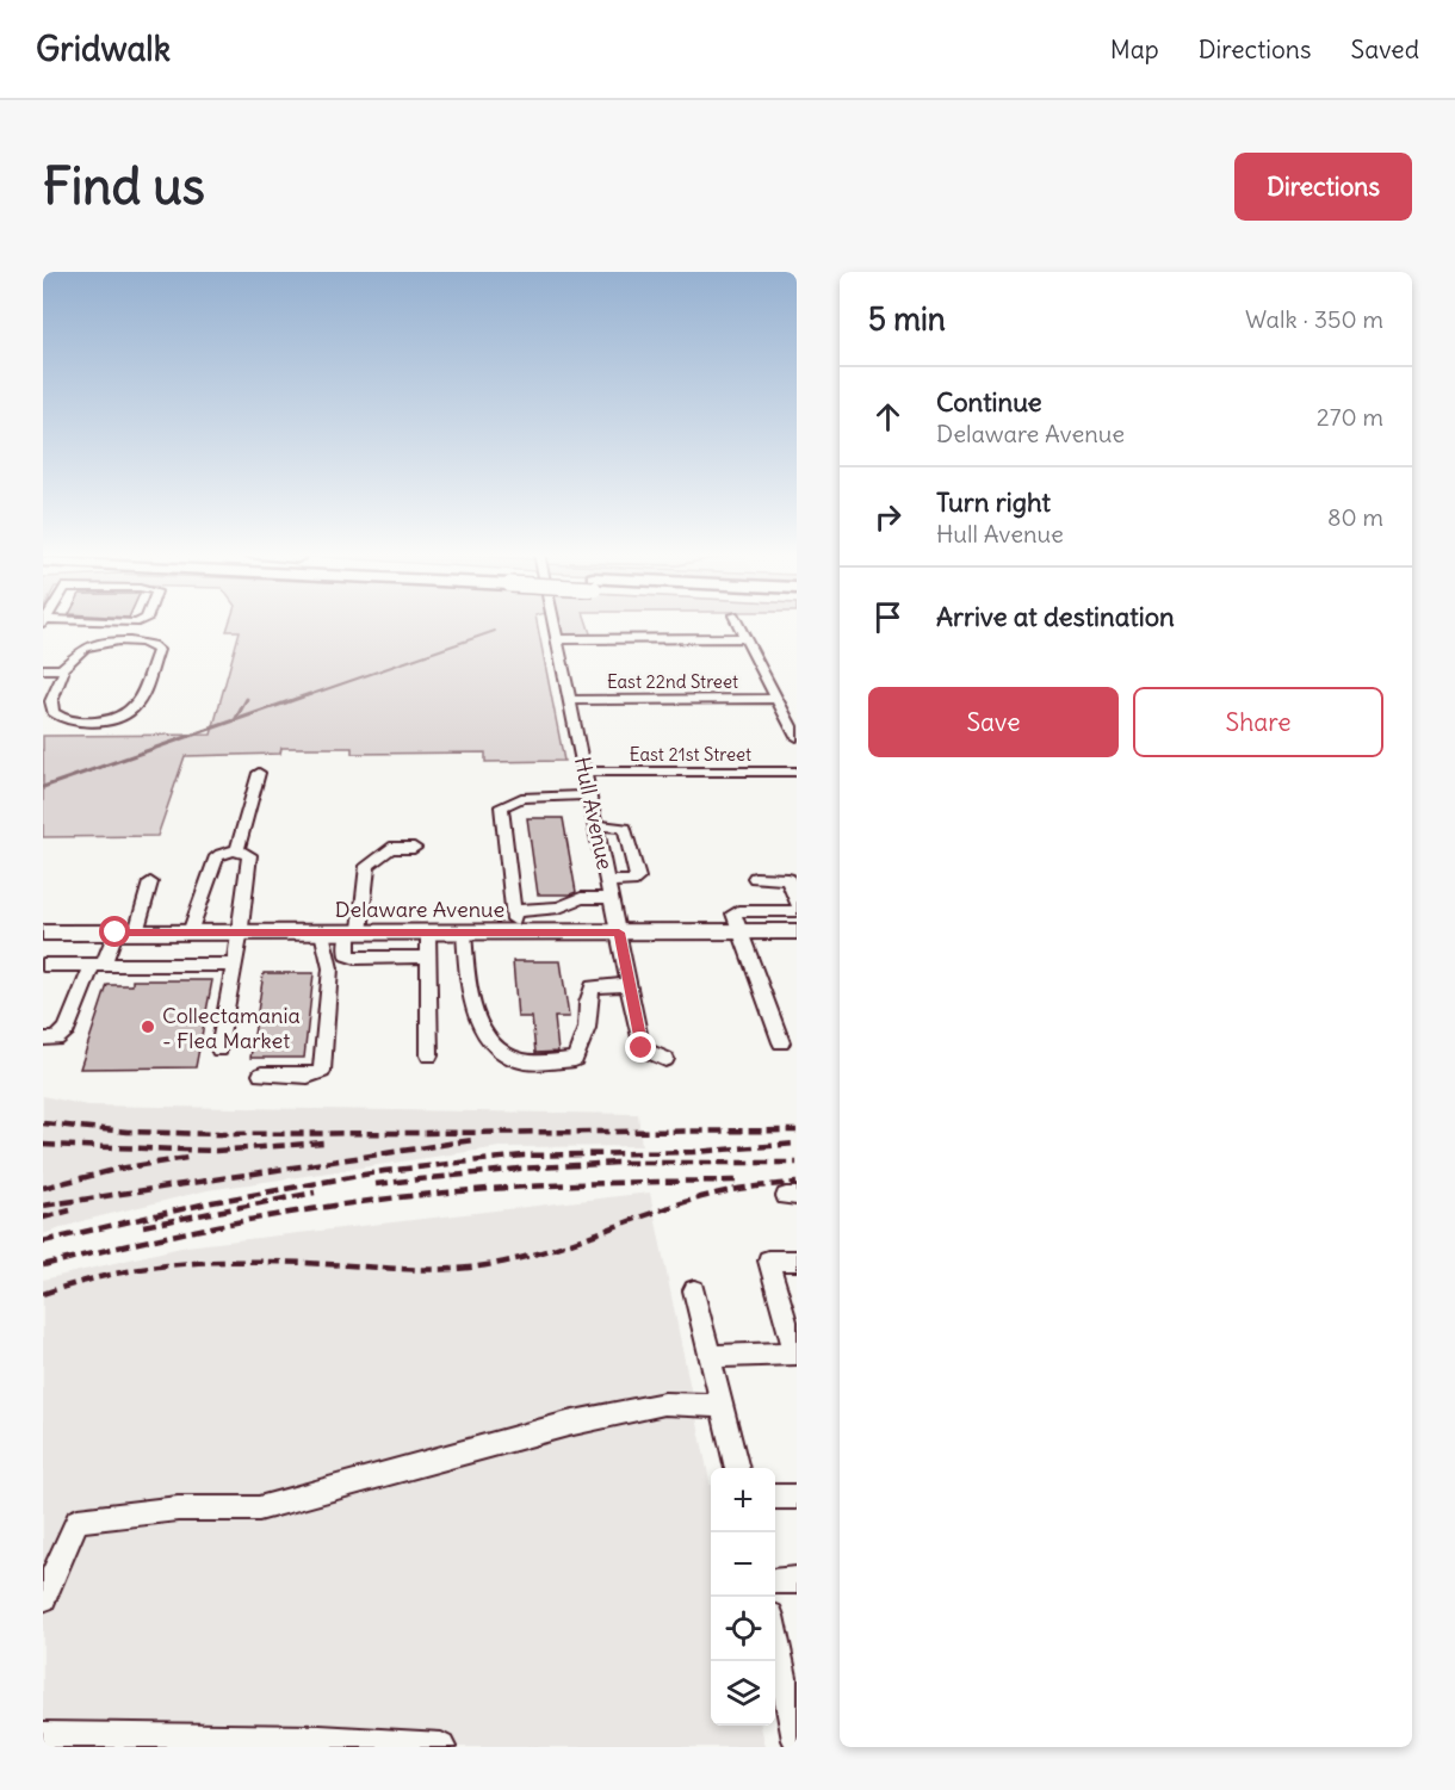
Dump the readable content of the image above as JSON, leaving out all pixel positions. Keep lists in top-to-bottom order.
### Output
{
  "streets": {
    "main road": ["Delaware Avenue"],
    "street": ["East 22nd Street", "East 21st Street", "Hull Avenue"]
  },
  "crossings": [
    ["East 22nd Street", "Hull Avenue"],
    ["East 21st Street", "Hull Avenue"],
    ["Hull Avenue", "Delaware Avenue"]
  ],
  "places": ["Collectamania - Flea Market"],
  "page": {
    "header": "Gridwalk",
    "nav": ["Map", "Directions", "Saved"],
    "buttons": [
      "Directions",
      ["Save", "Share"]
    ],
    "title": "Find us",
    "heading": ["5 min", "Walk · 350 m"],
    "list": [
      ["Continue", "Delaware Avenue", "270 m"],
      ["Turn right", "Hull Avenue", "80 m"],
      "Arrive at destination"
    ],
    "map_buttons": ["+", "−"]
  }
}
